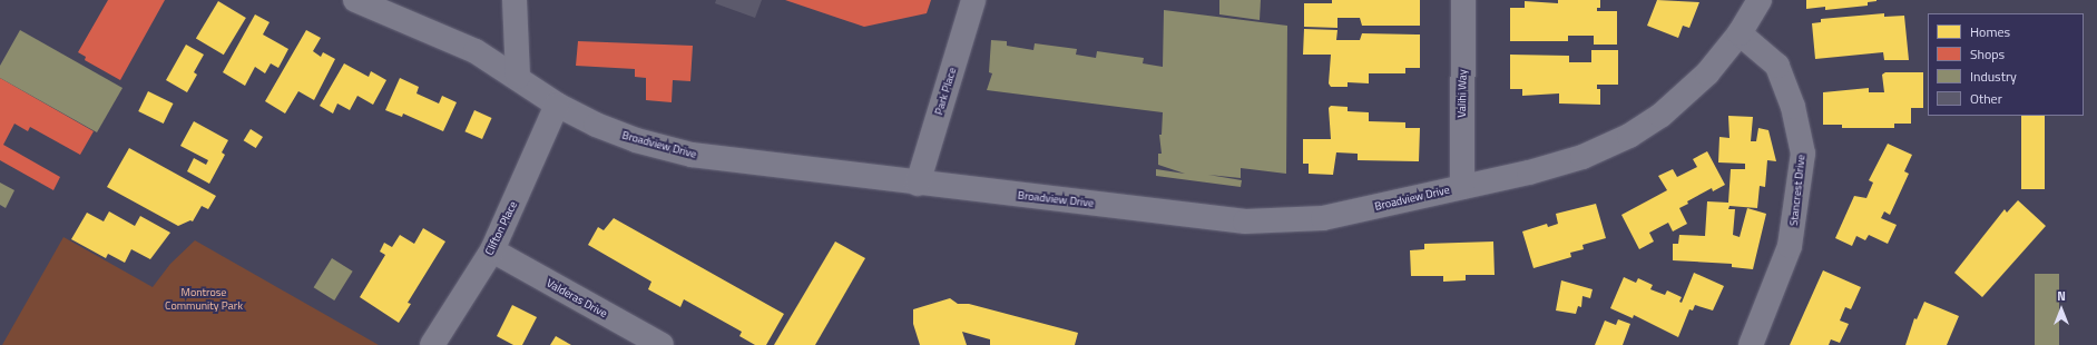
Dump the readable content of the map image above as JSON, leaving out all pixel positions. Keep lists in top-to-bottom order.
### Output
{
  "streets": {
    "street": [
      "Park Place",
      "Valihi Way",
      "Broadview Drive",
      "Stancrest Drive",
      "Clifton Place",
      "Valderas Drive"
    ]
  },
  "crossings": [
    ["Park Place", "Broadview Drive"],
    ["Valihi Way", "Broadview Drive"],
    ["Broadview Drive", "Stancrest Drive"],
    ["Broadview Drive", "Clifton Place"],
    ["Clifton Place", "Valderas Drive"]
  ],
  "parks": ["Montrose Community Park"],
  "legend": [
    "Homes",
    "Shops",
    "Industry",
    "Other"
  ],
  "north": "top"
}
